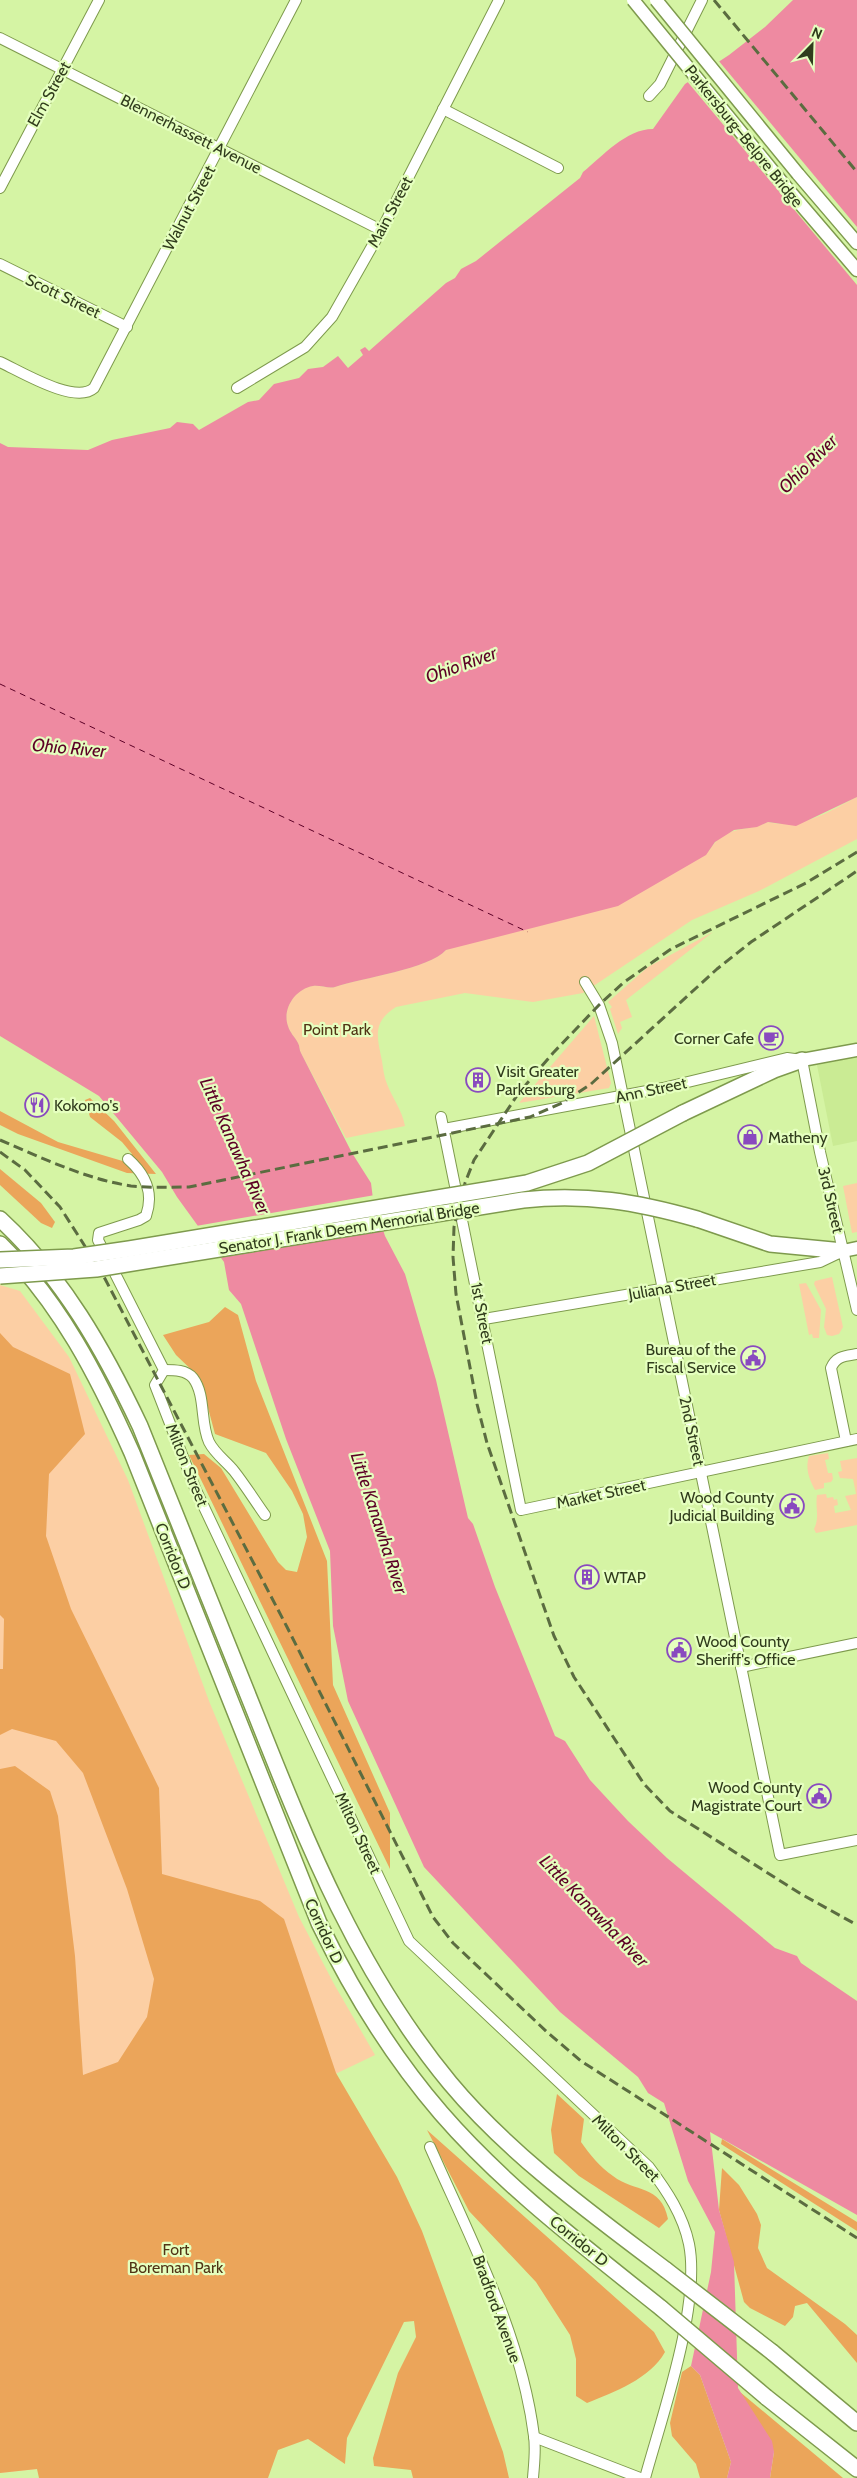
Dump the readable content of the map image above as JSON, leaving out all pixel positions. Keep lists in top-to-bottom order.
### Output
{
  "streets": {
    "highway": ["Senator J. Frank Deem Memorial Bridge", "Corridor D"],
    "main road": ["Parkersburg–Belpre Bridge", "Ann Street"],
    "street": [
      "Elm Street",
      "Blennerhassett Avenue",
      "Walnut Street",
      "Main Street",
      "Scott Street",
      "3rd Street",
      "Juliana Street",
      "1st Street",
      "2nd Street",
      "Milton Street",
      "Market Street",
      "Bradford Avenue"
    ]
  },
  "crossings": [
    ["Elm Street", "Blennerhassett Avenue"],
    ["Blennerhassett Avenue", "Walnut Street"],
    ["Blennerhassett Avenue", "Main Street"],
    ["Walnut Street", "Scott Street"],
    ["Ann Street", "3rd Street"],
    ["Ann Street", "Senator J. Frank Deem Memorial Bridge"],
    ["Ann Street", "1st Street"],
    ["Ann Street", "2nd Street"],
    ["3rd Street", "Senator J. Frank Deem Memorial Bridge"],
    ["3rd Street", "Juliana Street"],
    ["Senator J. Frank Deem Memorial Bridge", "Juliana Street"],
    ["Juliana Street", "1st Street"],
    ["Juliana Street", "2nd Street"],
    ["1st Street", "Market Street"],
    ["2nd Street", "Market Street"]
  ],
  "water": ["Ohio River", "Little Kanawha River"],
  "parks": ["Point Park", "Fort Boreman Park"],
  "places": {
    "cafe": ["Corner Cafe"],
    "building": ["Visit Greater Parkersburg", "WTAP"],
    "restaurant": ["Kokomo's"],
    "shop": ["Matheny"],
    "public building": [
      "Bureau of the Fiscal Service",
      "Wood County Judicial Building",
      "Wood County Sheriff's Office",
      "Wood County Magistrate Court"
    ]
  },
  "north": "top right"
}
